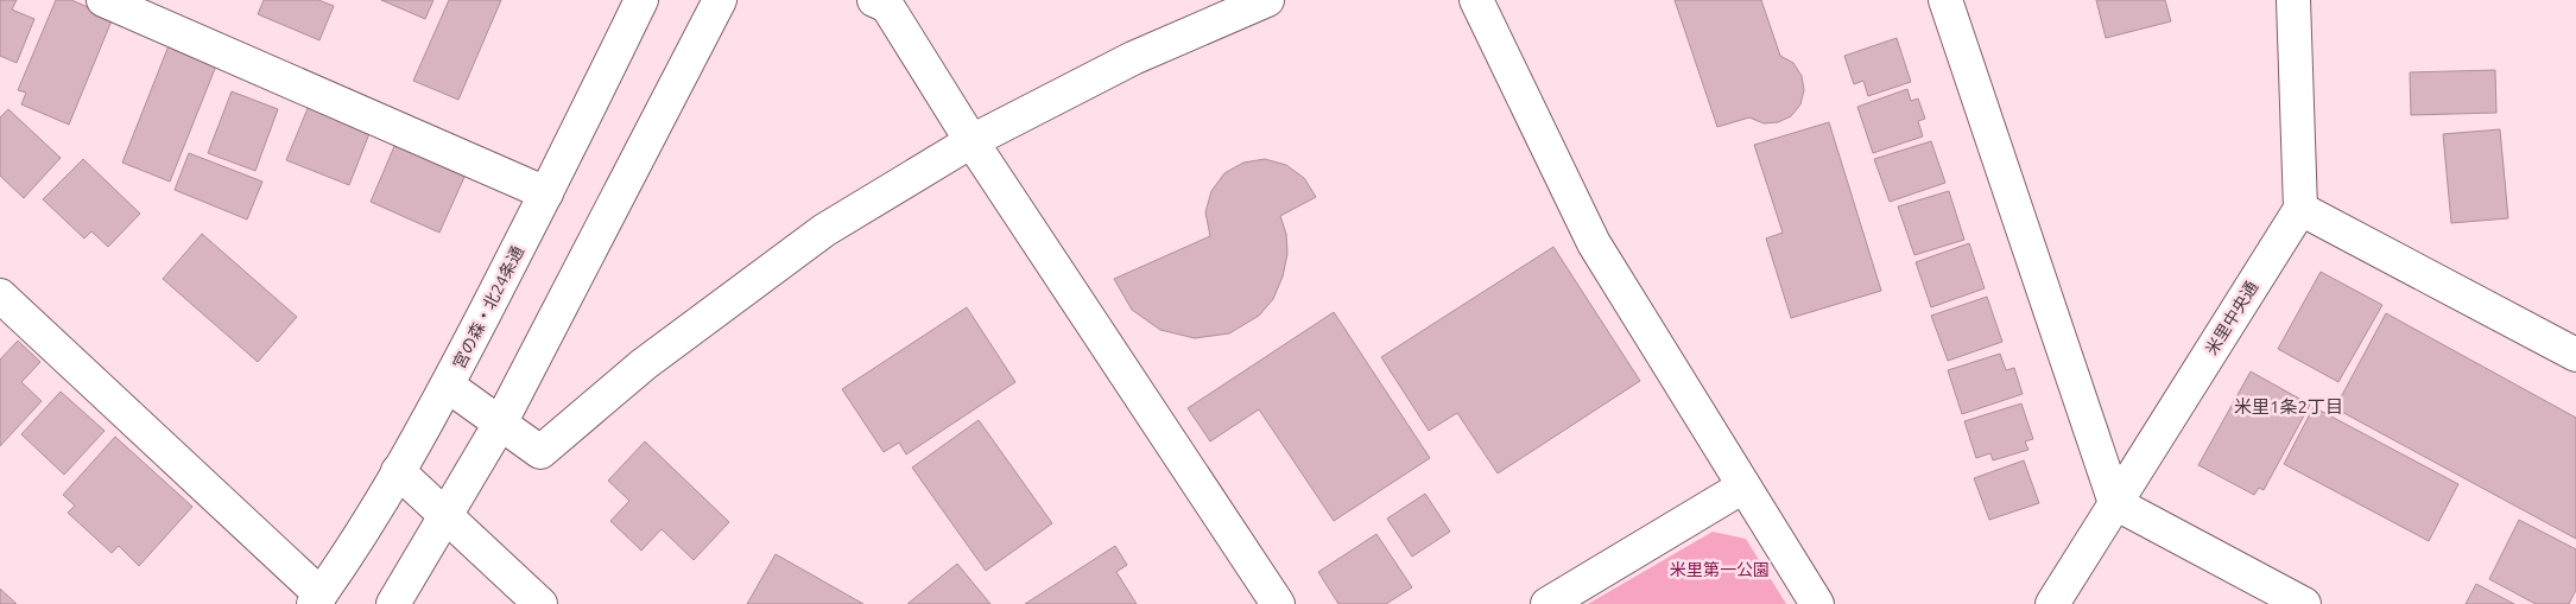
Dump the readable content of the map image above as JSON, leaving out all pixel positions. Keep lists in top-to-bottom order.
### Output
{
  "streets": {
    "street": ["宮の森・北24条通", "米里中央通"]
  },
  "districts": ["米里1条2丁目"],
  "parks": ["米里第一公園"]
}
